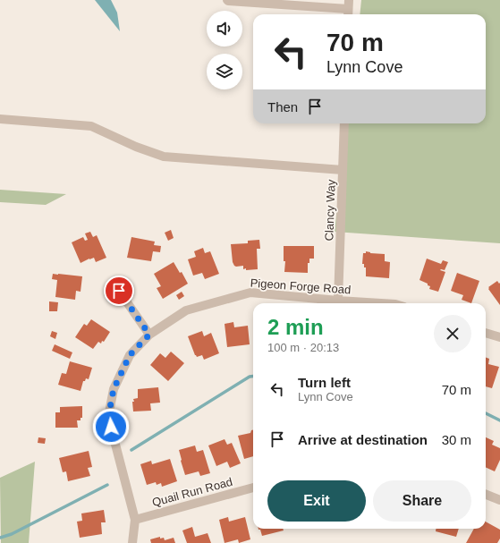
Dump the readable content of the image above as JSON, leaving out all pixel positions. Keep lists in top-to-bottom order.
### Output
{
  "streets": {
    "street": ["Clancy Way", "Pigeon Forge Road", "Quail Run Road"]
  },
  "crossings": [
    ["Clancy Way", "Pigeon Forge Road"],
    ["Pigeon Forge Road", "Quail Run Road"]
  ],
  "page": {
    "turn": ["70 m", "Lynn Cove"],
    "then": "Then",
    "heading": ["2 min", "100 m · 20:13"],
    "list": [
      {
        "name": "Turn left",
        "note": "Lynn Cove",
        "value": "70 m"
      },
      {
        "name": "Arrive at destination",
        "value": "30 m"
      }
    ],
    "buttons": ["Exit", "Share"]
  }
}
